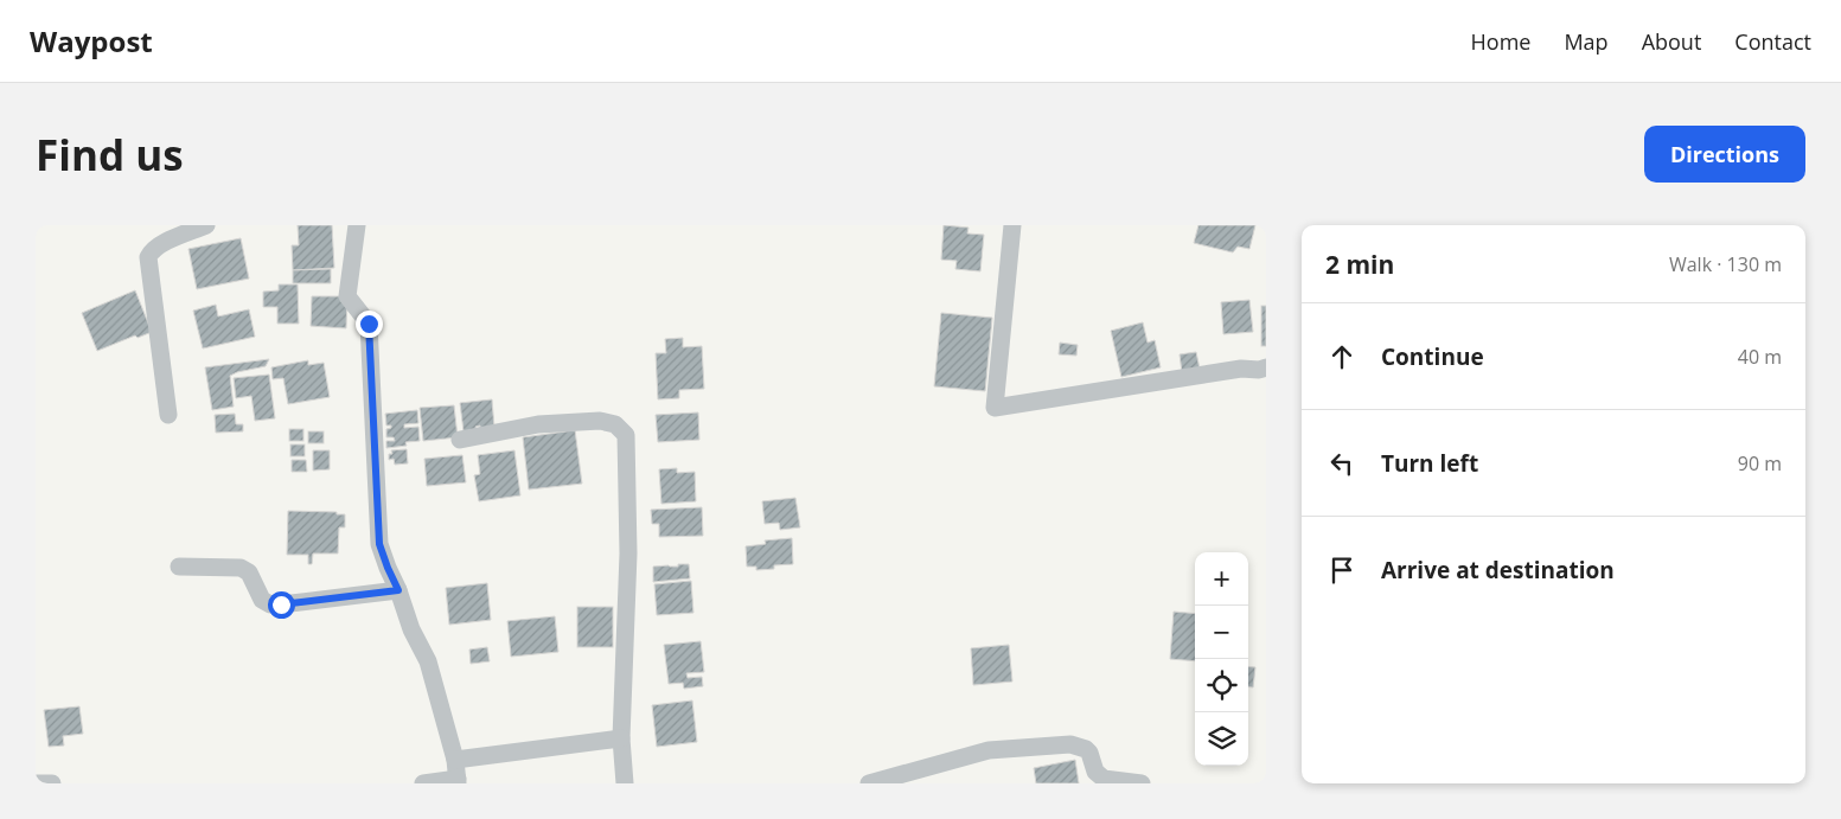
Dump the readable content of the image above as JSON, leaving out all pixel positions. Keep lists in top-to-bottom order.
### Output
{
  "page": {
    "header": "Waypost",
    "nav": [
      "Home",
      "Map",
      "About",
      "Contact"
    ],
    "buttons": "Directions",
    "title": "Find us",
    "heading": ["2 min", "Walk · 130 m"],
    "list": [
      ["Continue", "40 m"],
      ["Turn left", "90 m"],
      "Arrive at destination"
    ],
    "map_buttons": ["+", "−"]
  }
}
